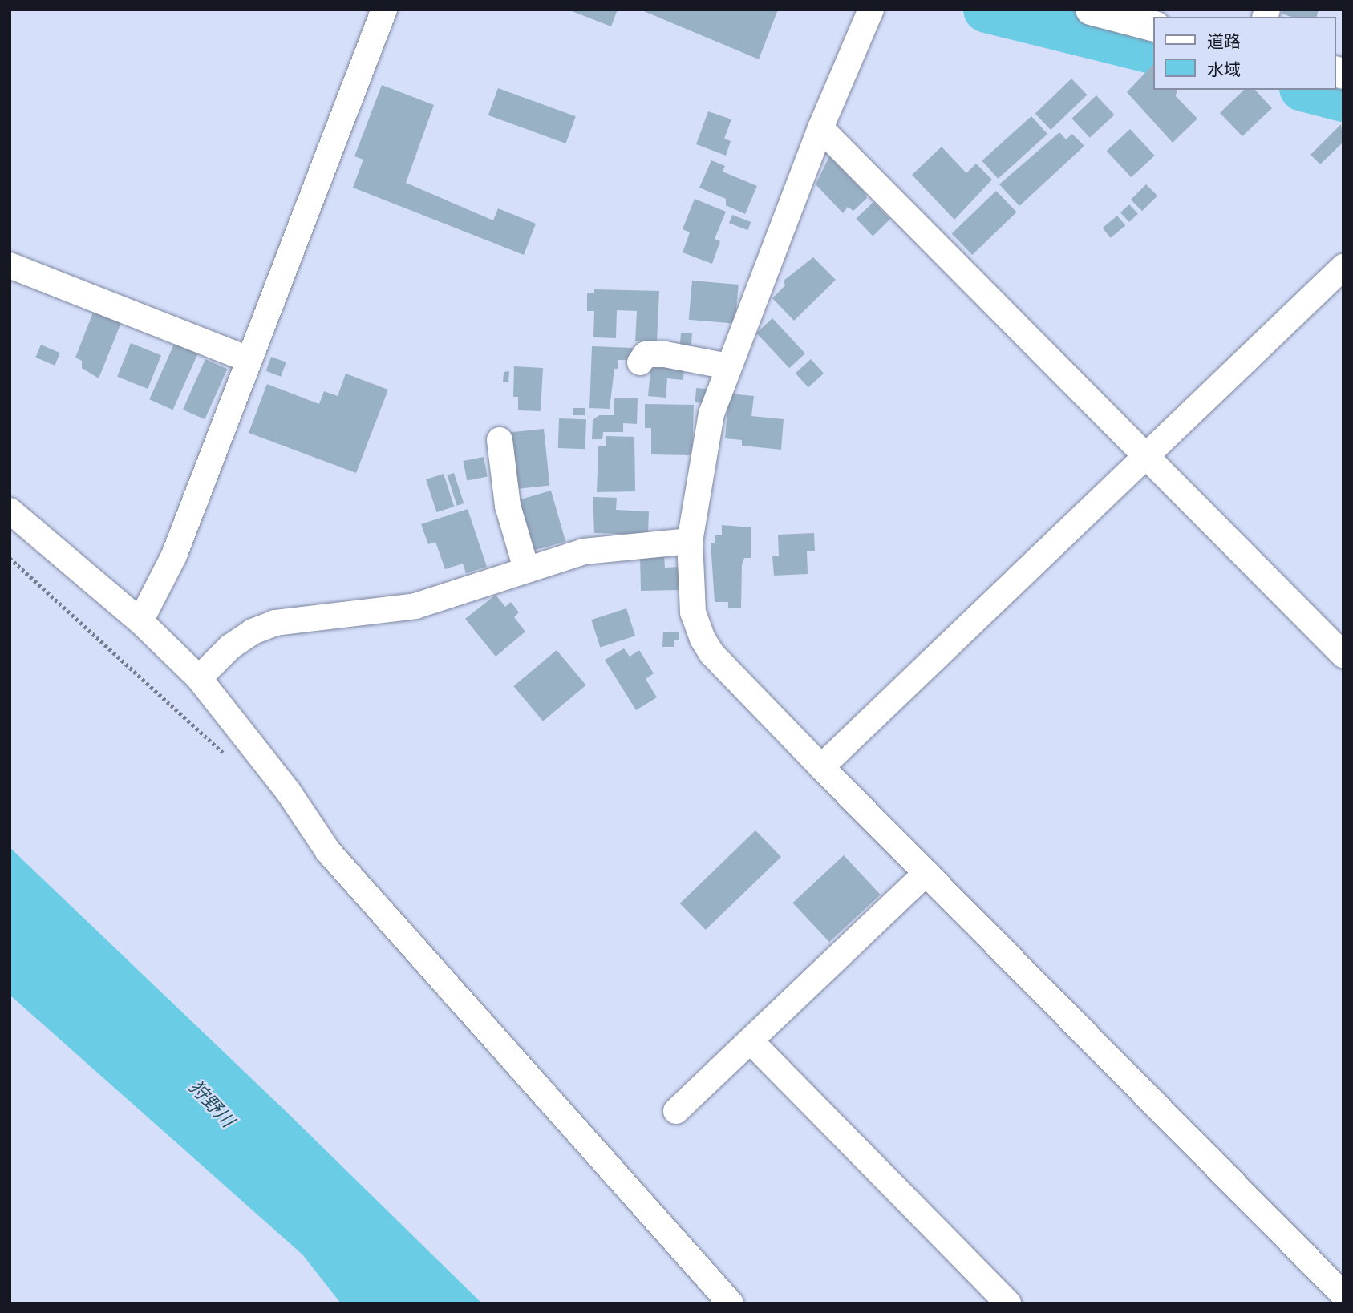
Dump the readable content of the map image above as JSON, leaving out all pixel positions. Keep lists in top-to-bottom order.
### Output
{
  "water": ["狩野川"],
  "legend": ["道路", "水域"]
}
